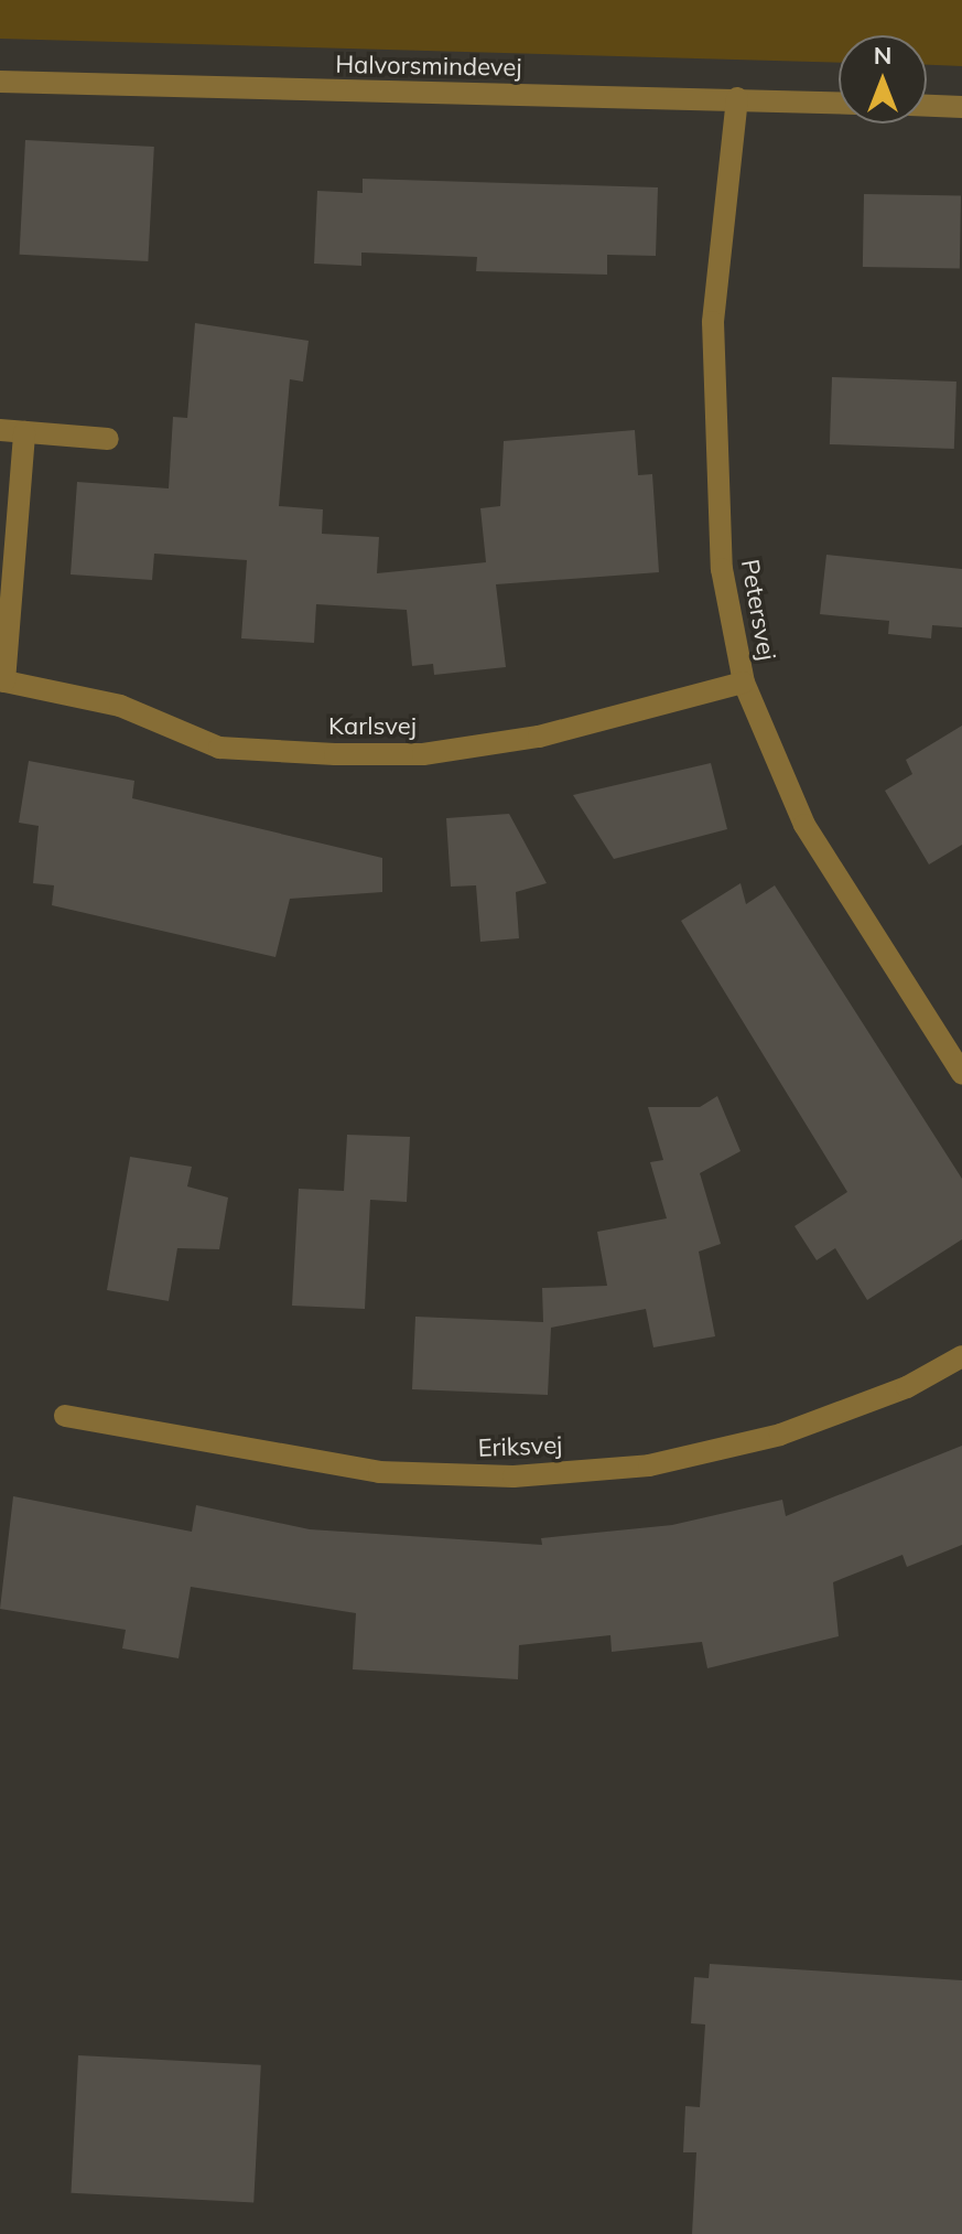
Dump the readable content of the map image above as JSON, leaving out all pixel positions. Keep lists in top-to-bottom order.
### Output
{
  "streets": {
    "street": [
      "Halvorsmindevej",
      "Petersvej",
      "Karlsvej",
      "Eriksvej"
    ]
  },
  "crossings": [
    ["Halvorsmindevej", "Petersvej"],
    ["Petersvej", "Karlsvej"]
  ],
  "north": "top"
}
